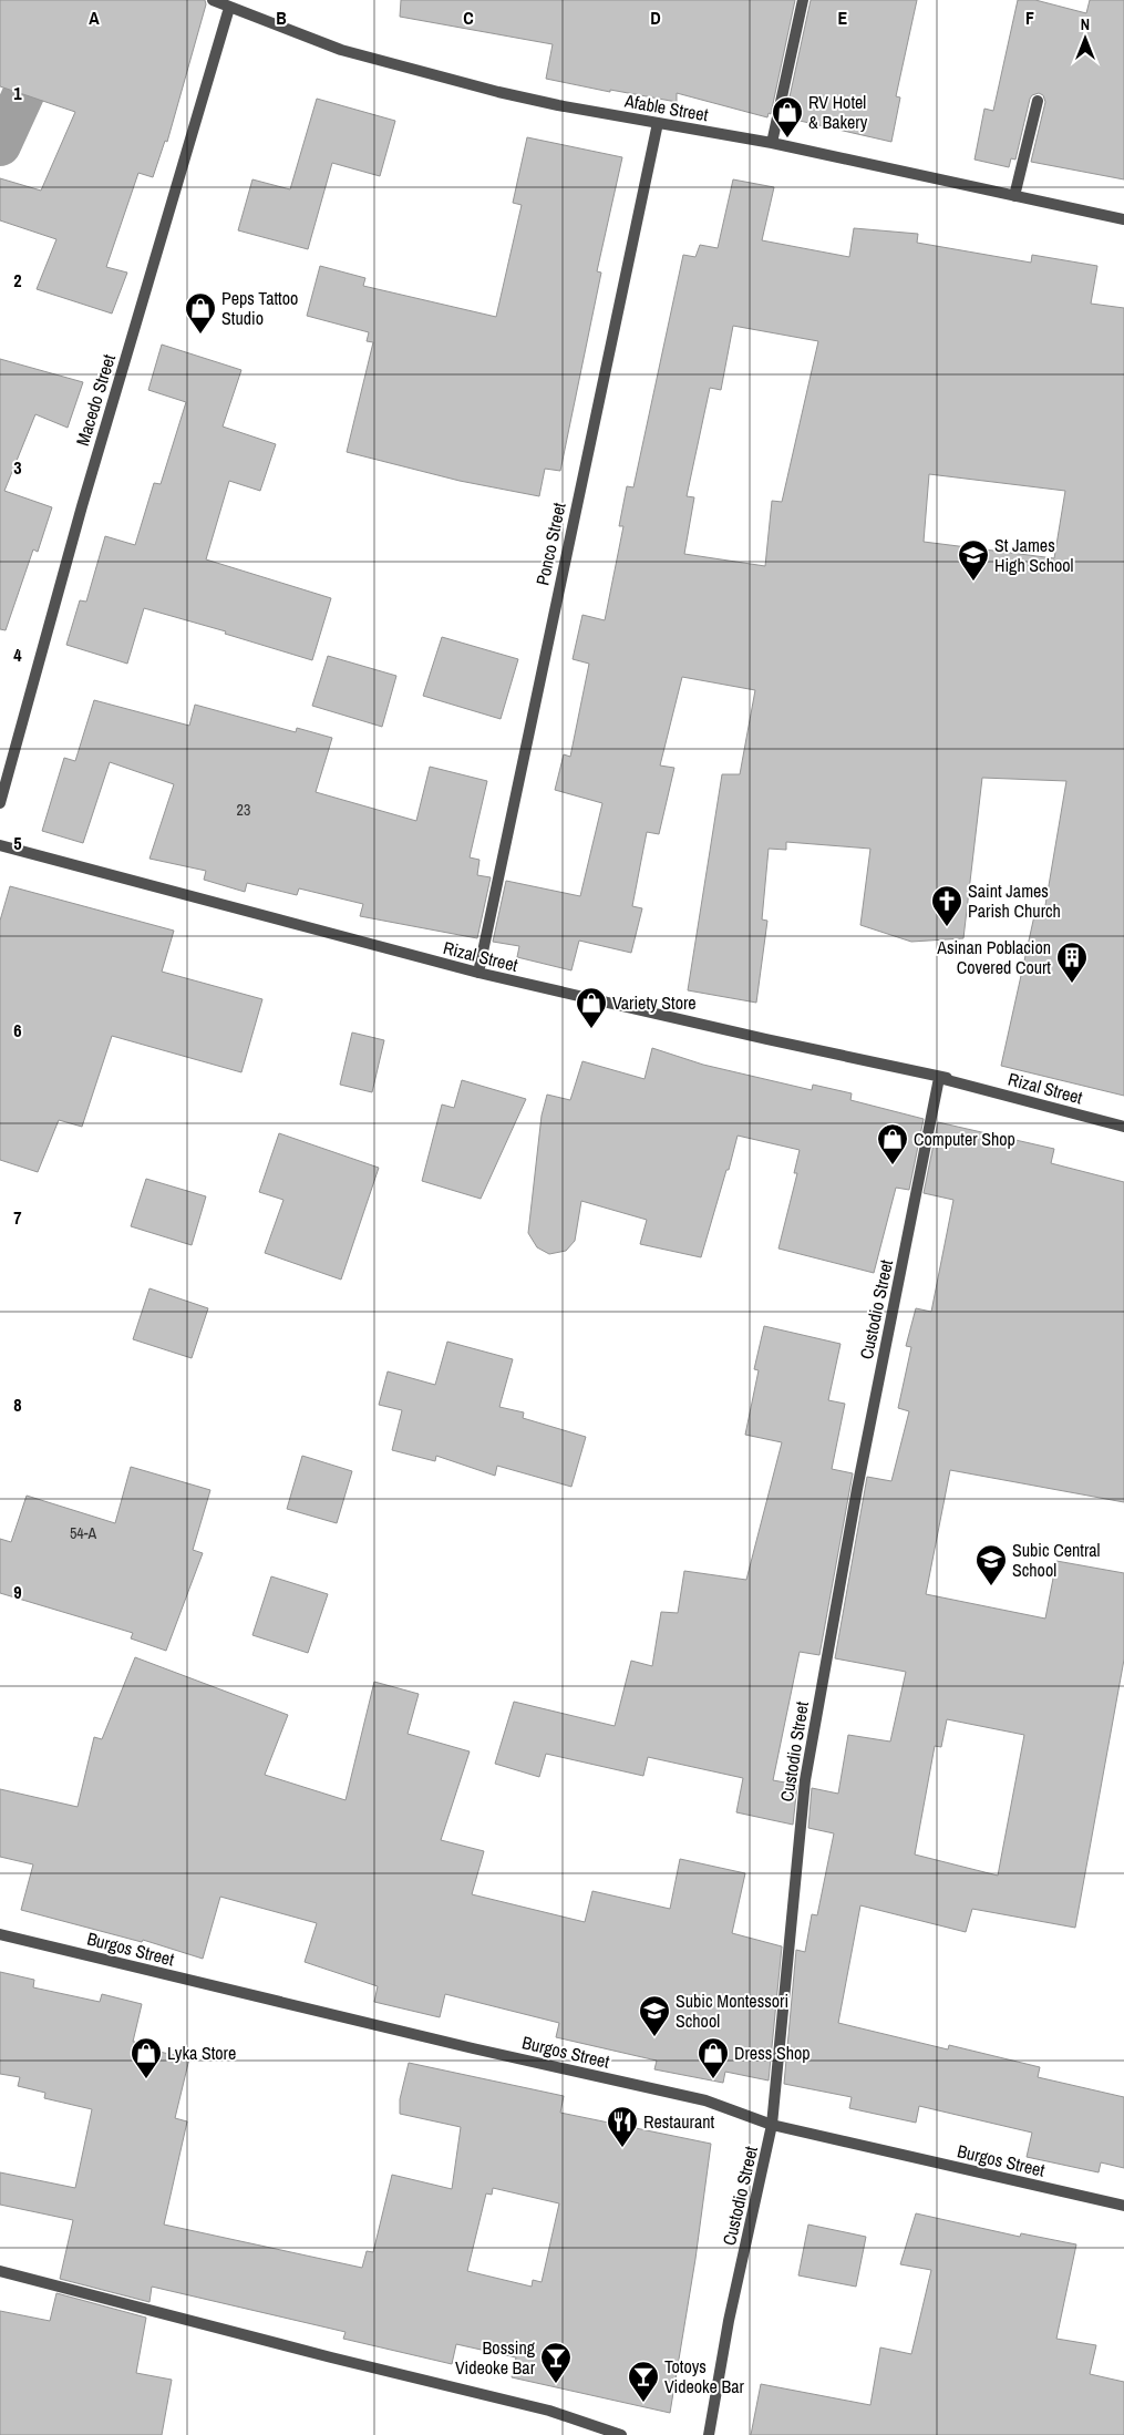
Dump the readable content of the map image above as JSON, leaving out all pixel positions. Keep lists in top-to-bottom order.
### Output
{
  "streets": {
    "street": [
      "Afable Street",
      "Macedo Street",
      "Ponco Street",
      "Rizal Street",
      "Custodio Street",
      "Burgos Street"
    ]
  },
  "crossings": [
    ["Afable Street", "Macedo Street"],
    ["Afable Street", "Ponco Street"],
    ["Ponco Street", "Rizal Street"],
    ["Rizal Street", "Custodio Street"],
    ["Custodio Street", "Burgos Street"]
  ],
  "places": {
    "shop": [
      "RV Hotel & Bakery",
      "Peps Tattoo Studio",
      "Variety Store",
      "Computer Shop",
      "Lyka Store",
      "Dress Shop"
    ],
    "school or university": ["St James High School", "Subic Central School", "Subic Montessori School"],
    "church": ["Saint James Parish Church"],
    "building": ["Asinan Poblacion Covered Court"],
    "restaurant": ["Restaurant"],
    "bar": ["Bossing Videoke Bar", "Totoys Videoke Bar"]
  },
  "house_numbers": ["23", "54-A"],
  "north": "top",
  "grid": {
    "columns": [
      "A",
      "B",
      "C",
      "D",
      "E",
      "F"
    ],
    "rows": [
      "1",
      "2",
      "3",
      "4",
      "5",
      "6",
      "7",
      "8",
      "9"
    ]
  }
}
